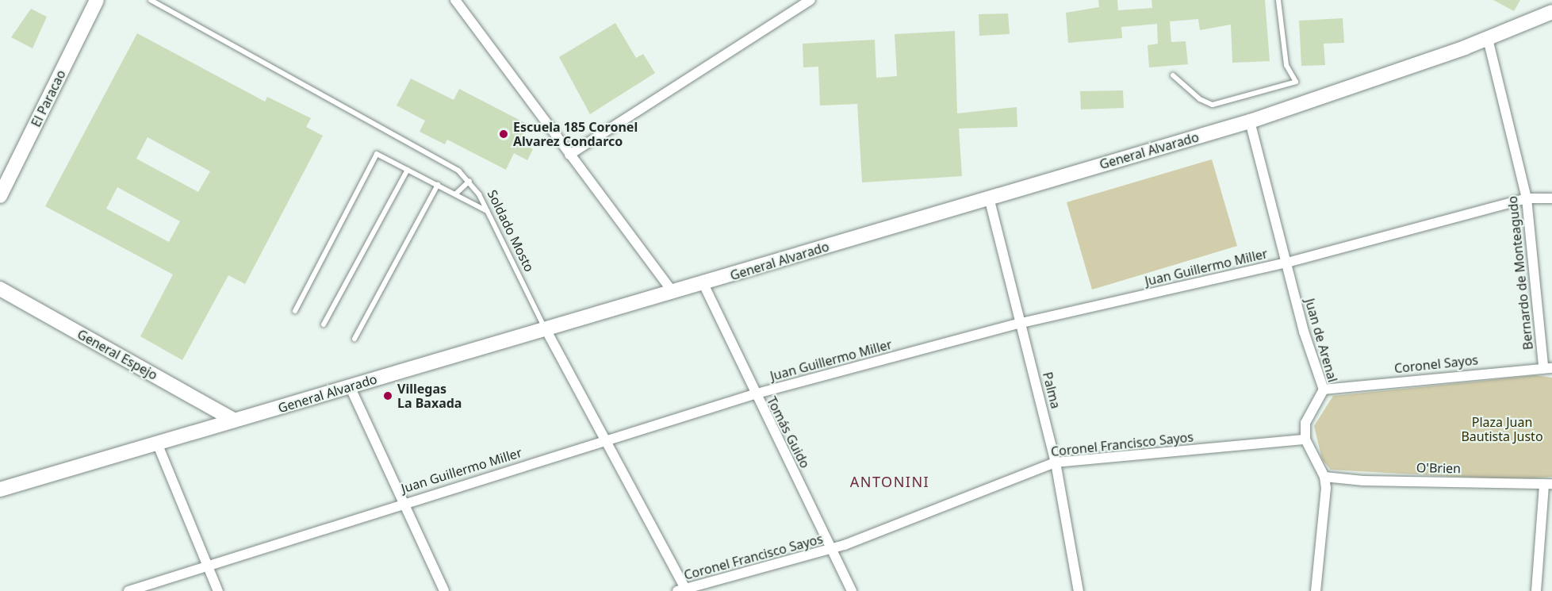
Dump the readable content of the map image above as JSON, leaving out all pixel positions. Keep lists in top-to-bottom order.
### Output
{
  "streets": {
    "street": [
      "El Paracao",
      "General Alvarado",
      "Soldado Mosto",
      "Juan Guillermo Miller",
      "Bernardo de Monteagudo",
      "Juan de Arenal",
      "General Espejo",
      "Coronel Sayos",
      "Palma",
      "Tomás Guido",
      "Coronel Francisco Sayos",
      "O'Brien"
    ]
  },
  "crossings": [
    ["General Alvarado", "Soldado Mosto"],
    ["General Alvarado", "Bernardo de Monteagudo"],
    ["General Alvarado", "Juan de Arenal"],
    ["General Alvarado", "General Espejo"],
    ["General Alvarado", "Palma"],
    ["General Alvarado", "Tomás Guido"],
    ["Soldado Mosto", "Juan Guillermo Miller"],
    ["Soldado Mosto", "Coronel Francisco Sayos"],
    ["Juan Guillermo Miller", "Bernardo de Monteagudo"],
    ["Juan Guillermo Miller", "Juan de Arenal"],
    ["Juan Guillermo Miller", "Palma"],
    ["Juan Guillermo Miller", "Tomás Guido"],
    ["Bernardo de Monteagudo", "Coronel Sayos"],
    ["Juan de Arenal", "Coronel Sayos"],
    ["Juan de Arenal", "Coronel Francisco Sayos"],
    ["Palma", "Coronel Francisco Sayos"],
    ["Tomás Guido", "Coronel Francisco Sayos"]
  ],
  "districts": ["ANTONINI"],
  "parks": ["Plaza Juan Bautista Justo"],
  "places": ["Escuela 185 Coronel Alvarez Condarco", "Villegas La Baxada"]
}
